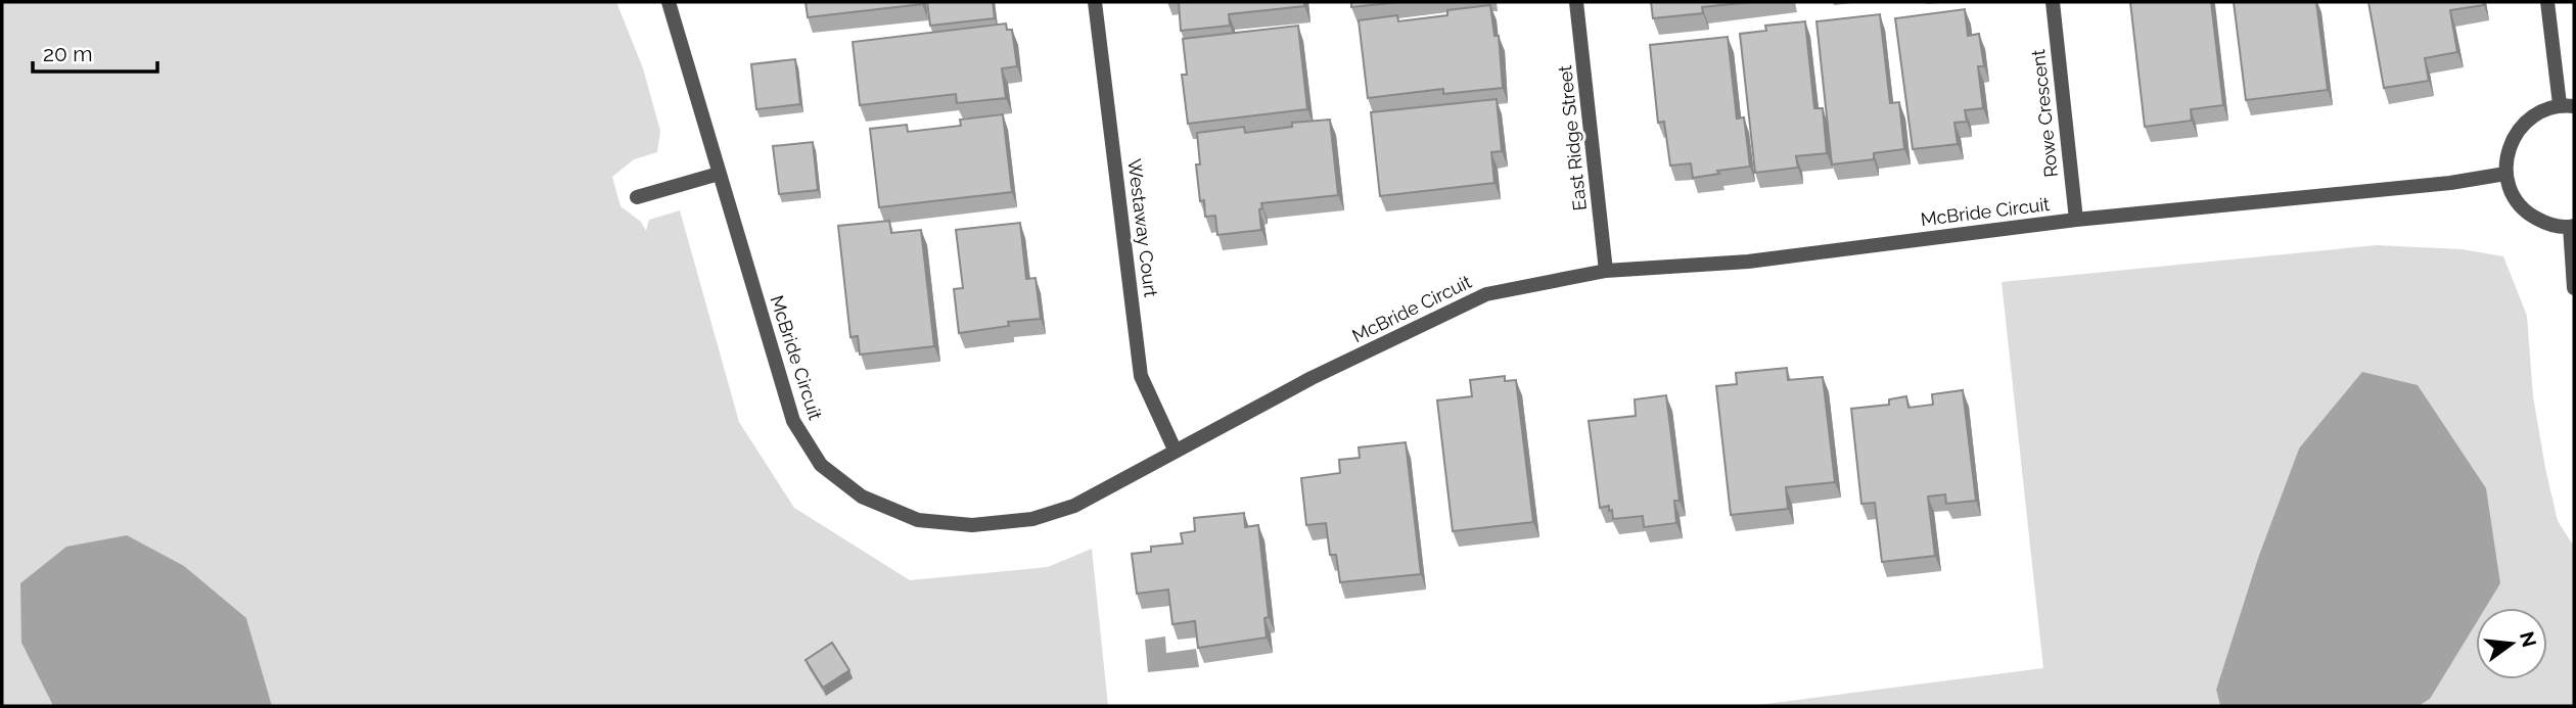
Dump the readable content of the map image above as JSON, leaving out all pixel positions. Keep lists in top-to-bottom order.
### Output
{
  "streets": {
    "street": [
      "Rowe Crescent",
      "East Ridge Street",
      "McBride Circuit",
      "Westaway Court"
    ]
  },
  "crossings": [
    ["Rowe Crescent", "McBride Circuit"],
    ["East Ridge Street", "McBride Circuit"],
    ["McBride Circuit", "Westaway Court"]
  ],
  "scale_bar": "20 m",
  "north": "right"
}
